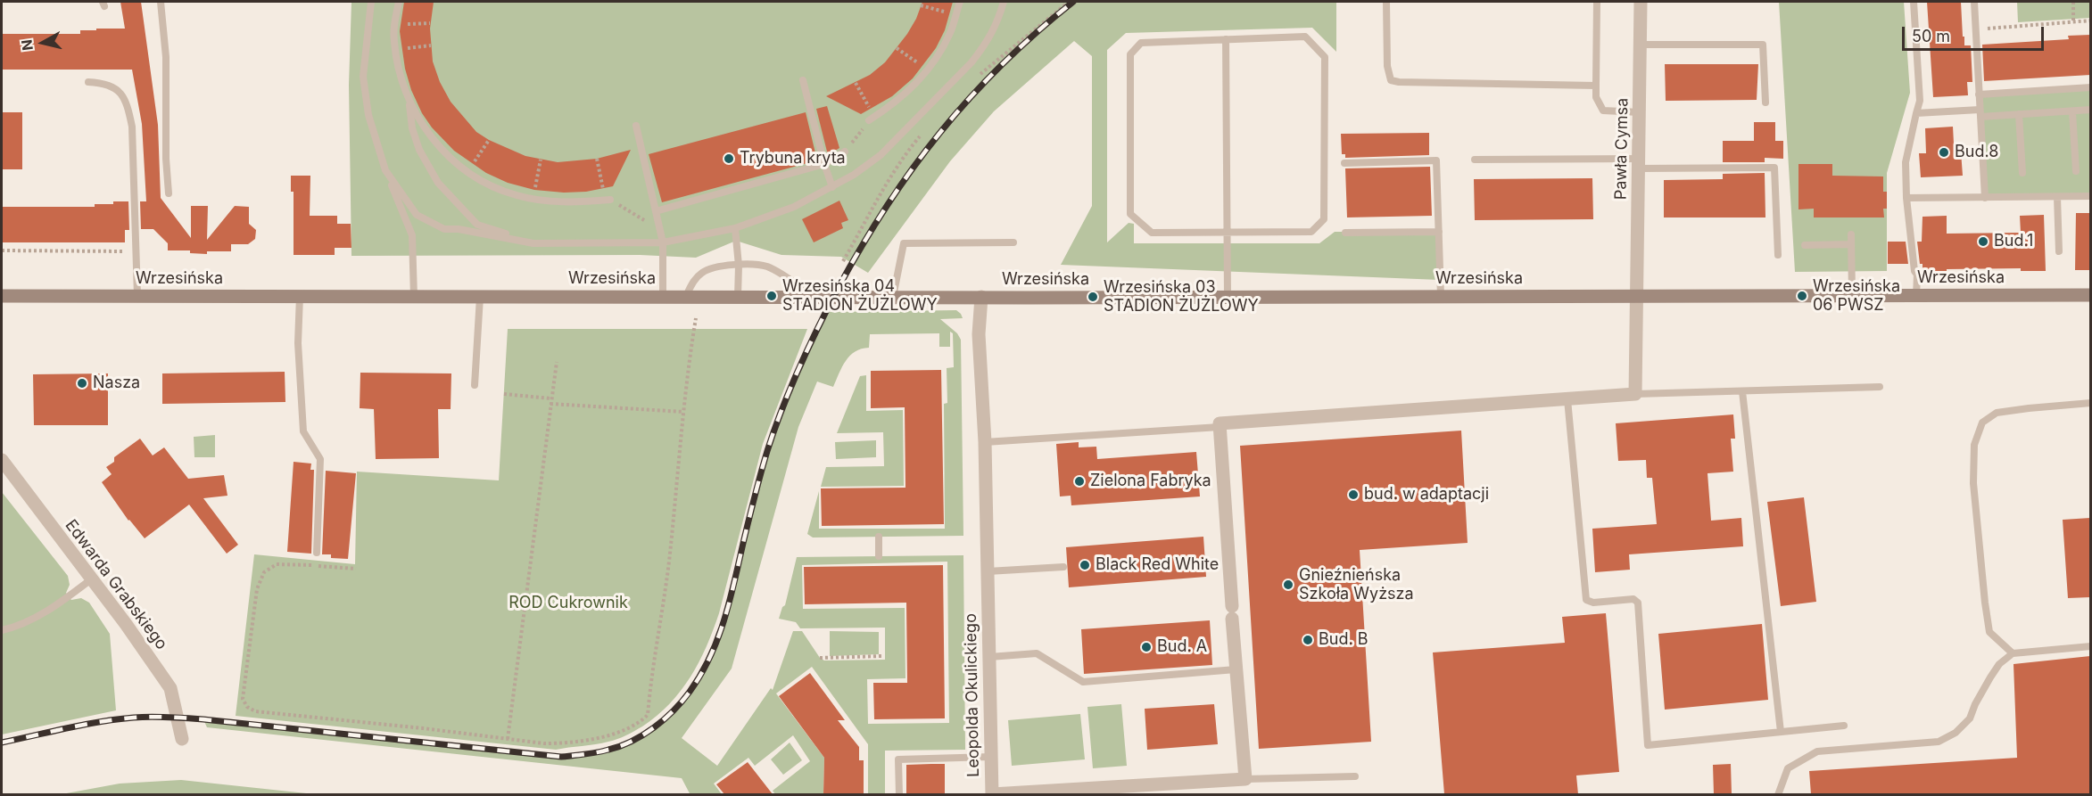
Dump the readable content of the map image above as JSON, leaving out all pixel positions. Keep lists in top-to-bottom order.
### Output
{
  "streets": {
    "street": [
      "Pawła Cymsa",
      "Wrzesińska",
      "Edwarda Grabskiego",
      "Leopolda Okulickiego"
    ]
  },
  "crossings": [
    ["Pawła Cymsa", "Wrzesińska"],
    ["Wrzesińska", "Leopolda Okulickiego"]
  ],
  "parks": ["ROD Cukrownik"],
  "places": [
    "Bud.8",
    "Trybuna kryta",
    "Bud.1",
    "Wrzesińska 04 STADION ŻUŻLOWY",
    "Wrzesińska 06 PWSZ",
    "Wrzesińska 03 STADION ŻUŻLOWY",
    "Nasza",
    "Zielona Fabryka",
    "bud. w adaptacji",
    "Black Red White",
    "Gnieźnieńska Szkoła Wyższa",
    "Bud. B",
    "Bud. A"
  ],
  "scale_bar": "50 m",
  "north": "left"
}
